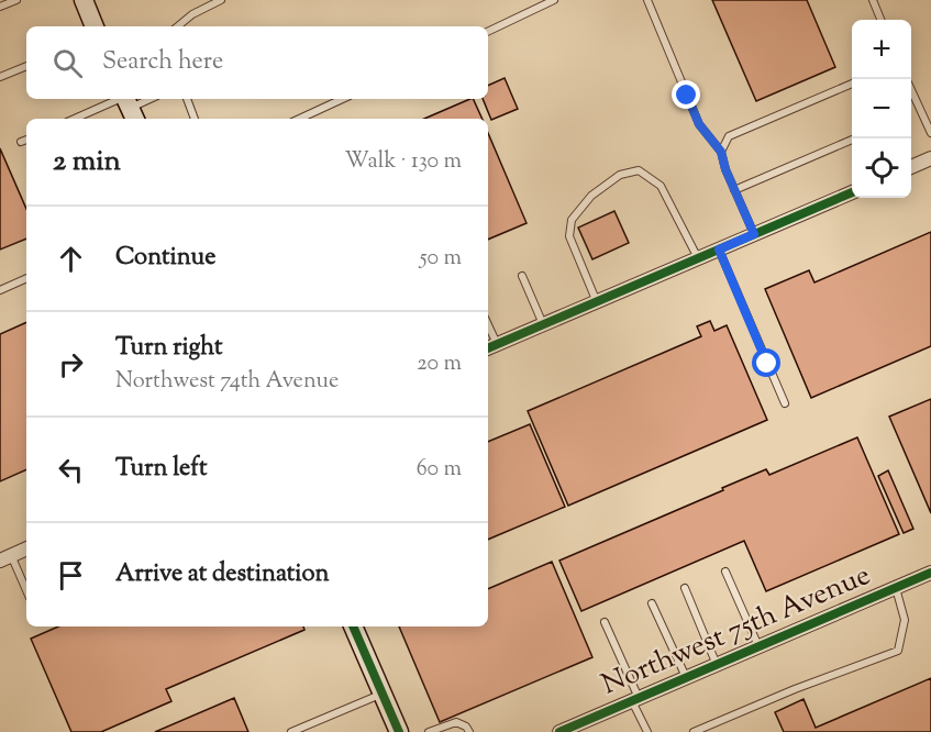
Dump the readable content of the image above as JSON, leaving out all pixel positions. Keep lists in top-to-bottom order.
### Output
{
  "streets": {
    "street": ["Northwest 75th Avenue"]
  },
  "page": {
    "map_buttons": ["+", "−"],
    "search": "Search here",
    "heading": ["2 min", "Walk · 130 m"],
    "list": [
      ["Continue", "50 m"],
      ["Turn right", "Northwest 74th Avenue", "20 m"],
      ["Turn left", "60 m"],
      "Arrive at destination"
    ]
  }
}
